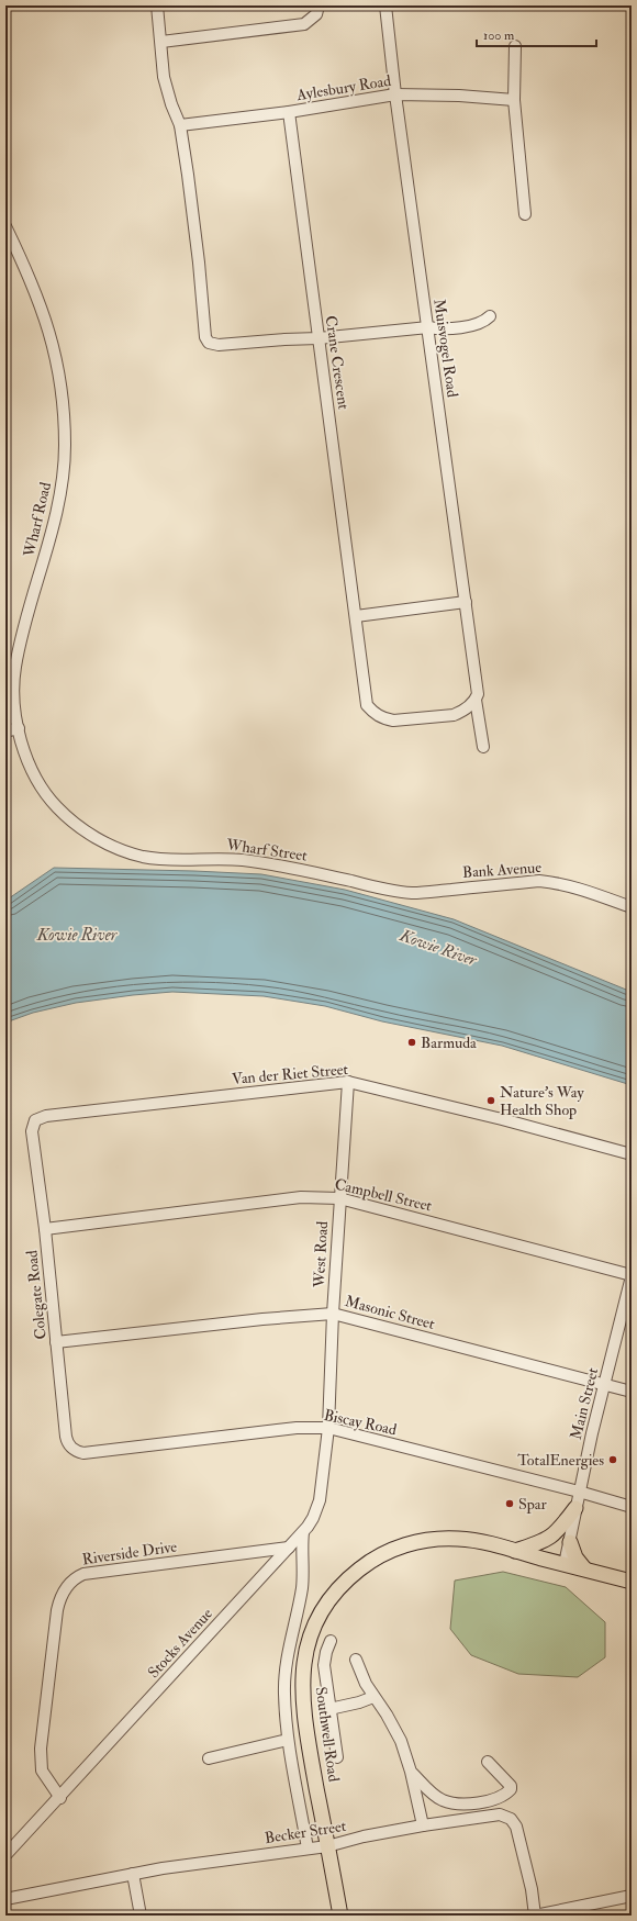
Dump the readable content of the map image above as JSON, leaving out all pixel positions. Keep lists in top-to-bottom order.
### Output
{
  "streets": {
    "main road": ["Southwell Road"],
    "street": [
      "Aylesbury Road",
      "Muisvogel Road",
      "Crane Crescent",
      "Wharf Road",
      "Wharf Street",
      "Bank Avenue",
      "Van der Riet Street",
      "Campbell Street",
      "West Road",
      "Colegate Road",
      "Masonic Street",
      "Main Street",
      "Biscay Road",
      "Riverside Drive",
      "Stocks Avenue",
      "Becker Street"
    ]
  },
  "crossings": [
    ["Aylesbury Road", "Muisvogel Road"],
    ["Aylesbury Road", "Crane Crescent"],
    ["Muisvogel Road", "Crane Crescent"],
    ["Wharf Road", "Wharf Street"],
    ["Wharf Street", "Bank Avenue"],
    ["Van der Riet Street", "West Road"],
    ["Van der Riet Street", "Colegate Road"],
    ["Campbell Street", "West Road"],
    ["Campbell Street", "Colegate Road"],
    ["Campbell Street", "Main Street"],
    ["West Road", "Masonic Street"],
    ["West Road", "Biscay Road"],
    ["West Road", "Stocks Avenue"],
    ["Colegate Road", "Masonic Street"],
    ["Colegate Road", "Biscay Road"],
    ["Masonic Street", "Main Street"],
    ["Main Street", "Biscay Road"],
    ["Main Street", "Southwell Road"],
    ["Biscay Road", "Stocks Avenue"],
    ["Riverside Drive", "Stocks Avenue"],
    ["Southwell Road", "Becker Street"]
  ],
  "water": ["Kowie River"],
  "places": [
    "Barmuda",
    "Nature's Way Health Shop",
    "TotalEnergies",
    "Spar"
  ],
  "scale_bar": "100 m"
}
